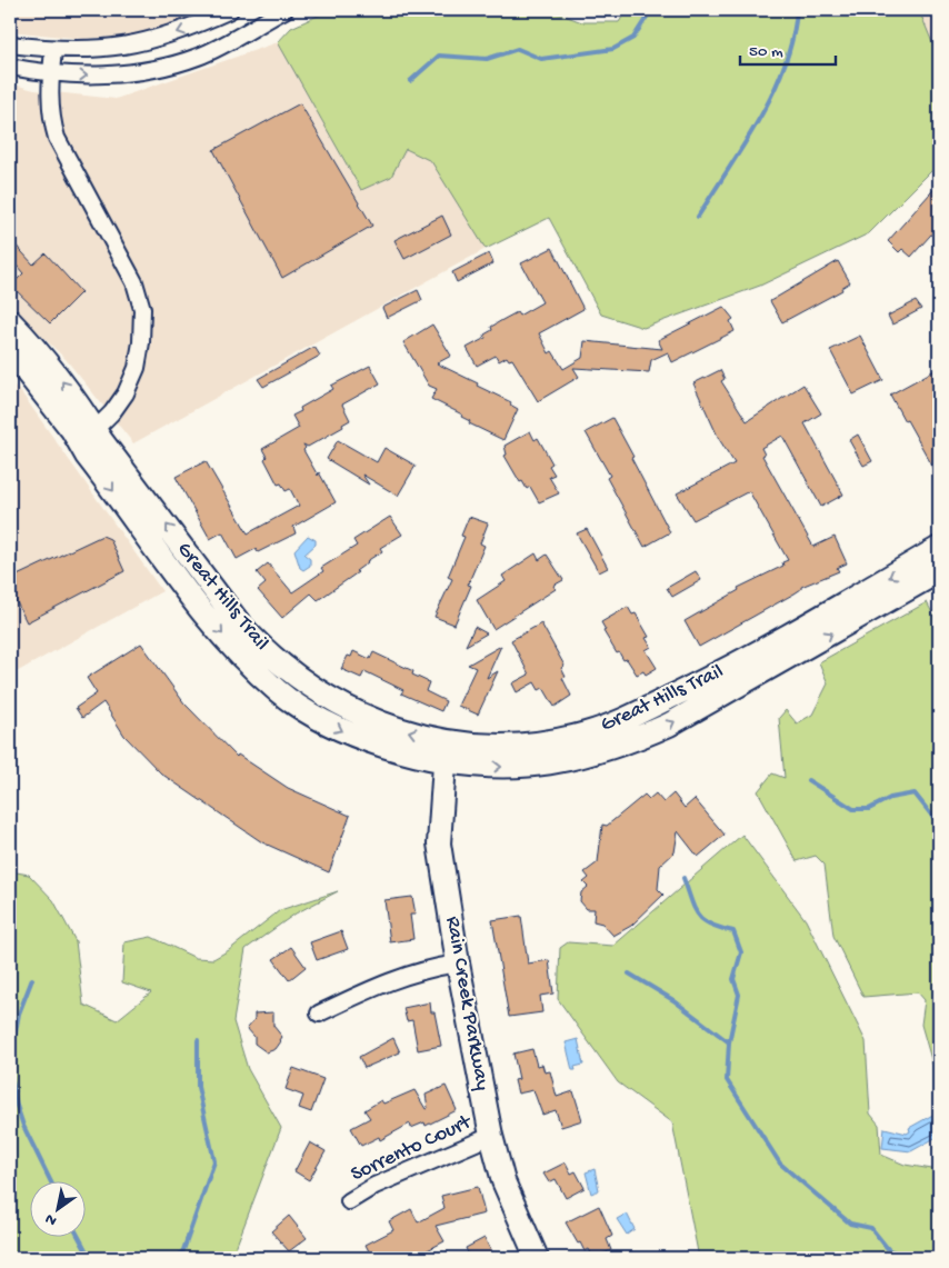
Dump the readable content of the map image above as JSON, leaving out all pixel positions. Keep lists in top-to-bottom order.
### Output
{
  "streets": {
    "street": ["Great Hills Trail", "Rain Creek Parkway", "Sorrento Court"]
  },
  "crossings": [
    ["Great Hills Trail", "Rain Creek Parkway"],
    ["Rain Creek Parkway", "Sorrento Court"]
  ],
  "scale_bar": "50 m",
  "north": "bottom left"
}
